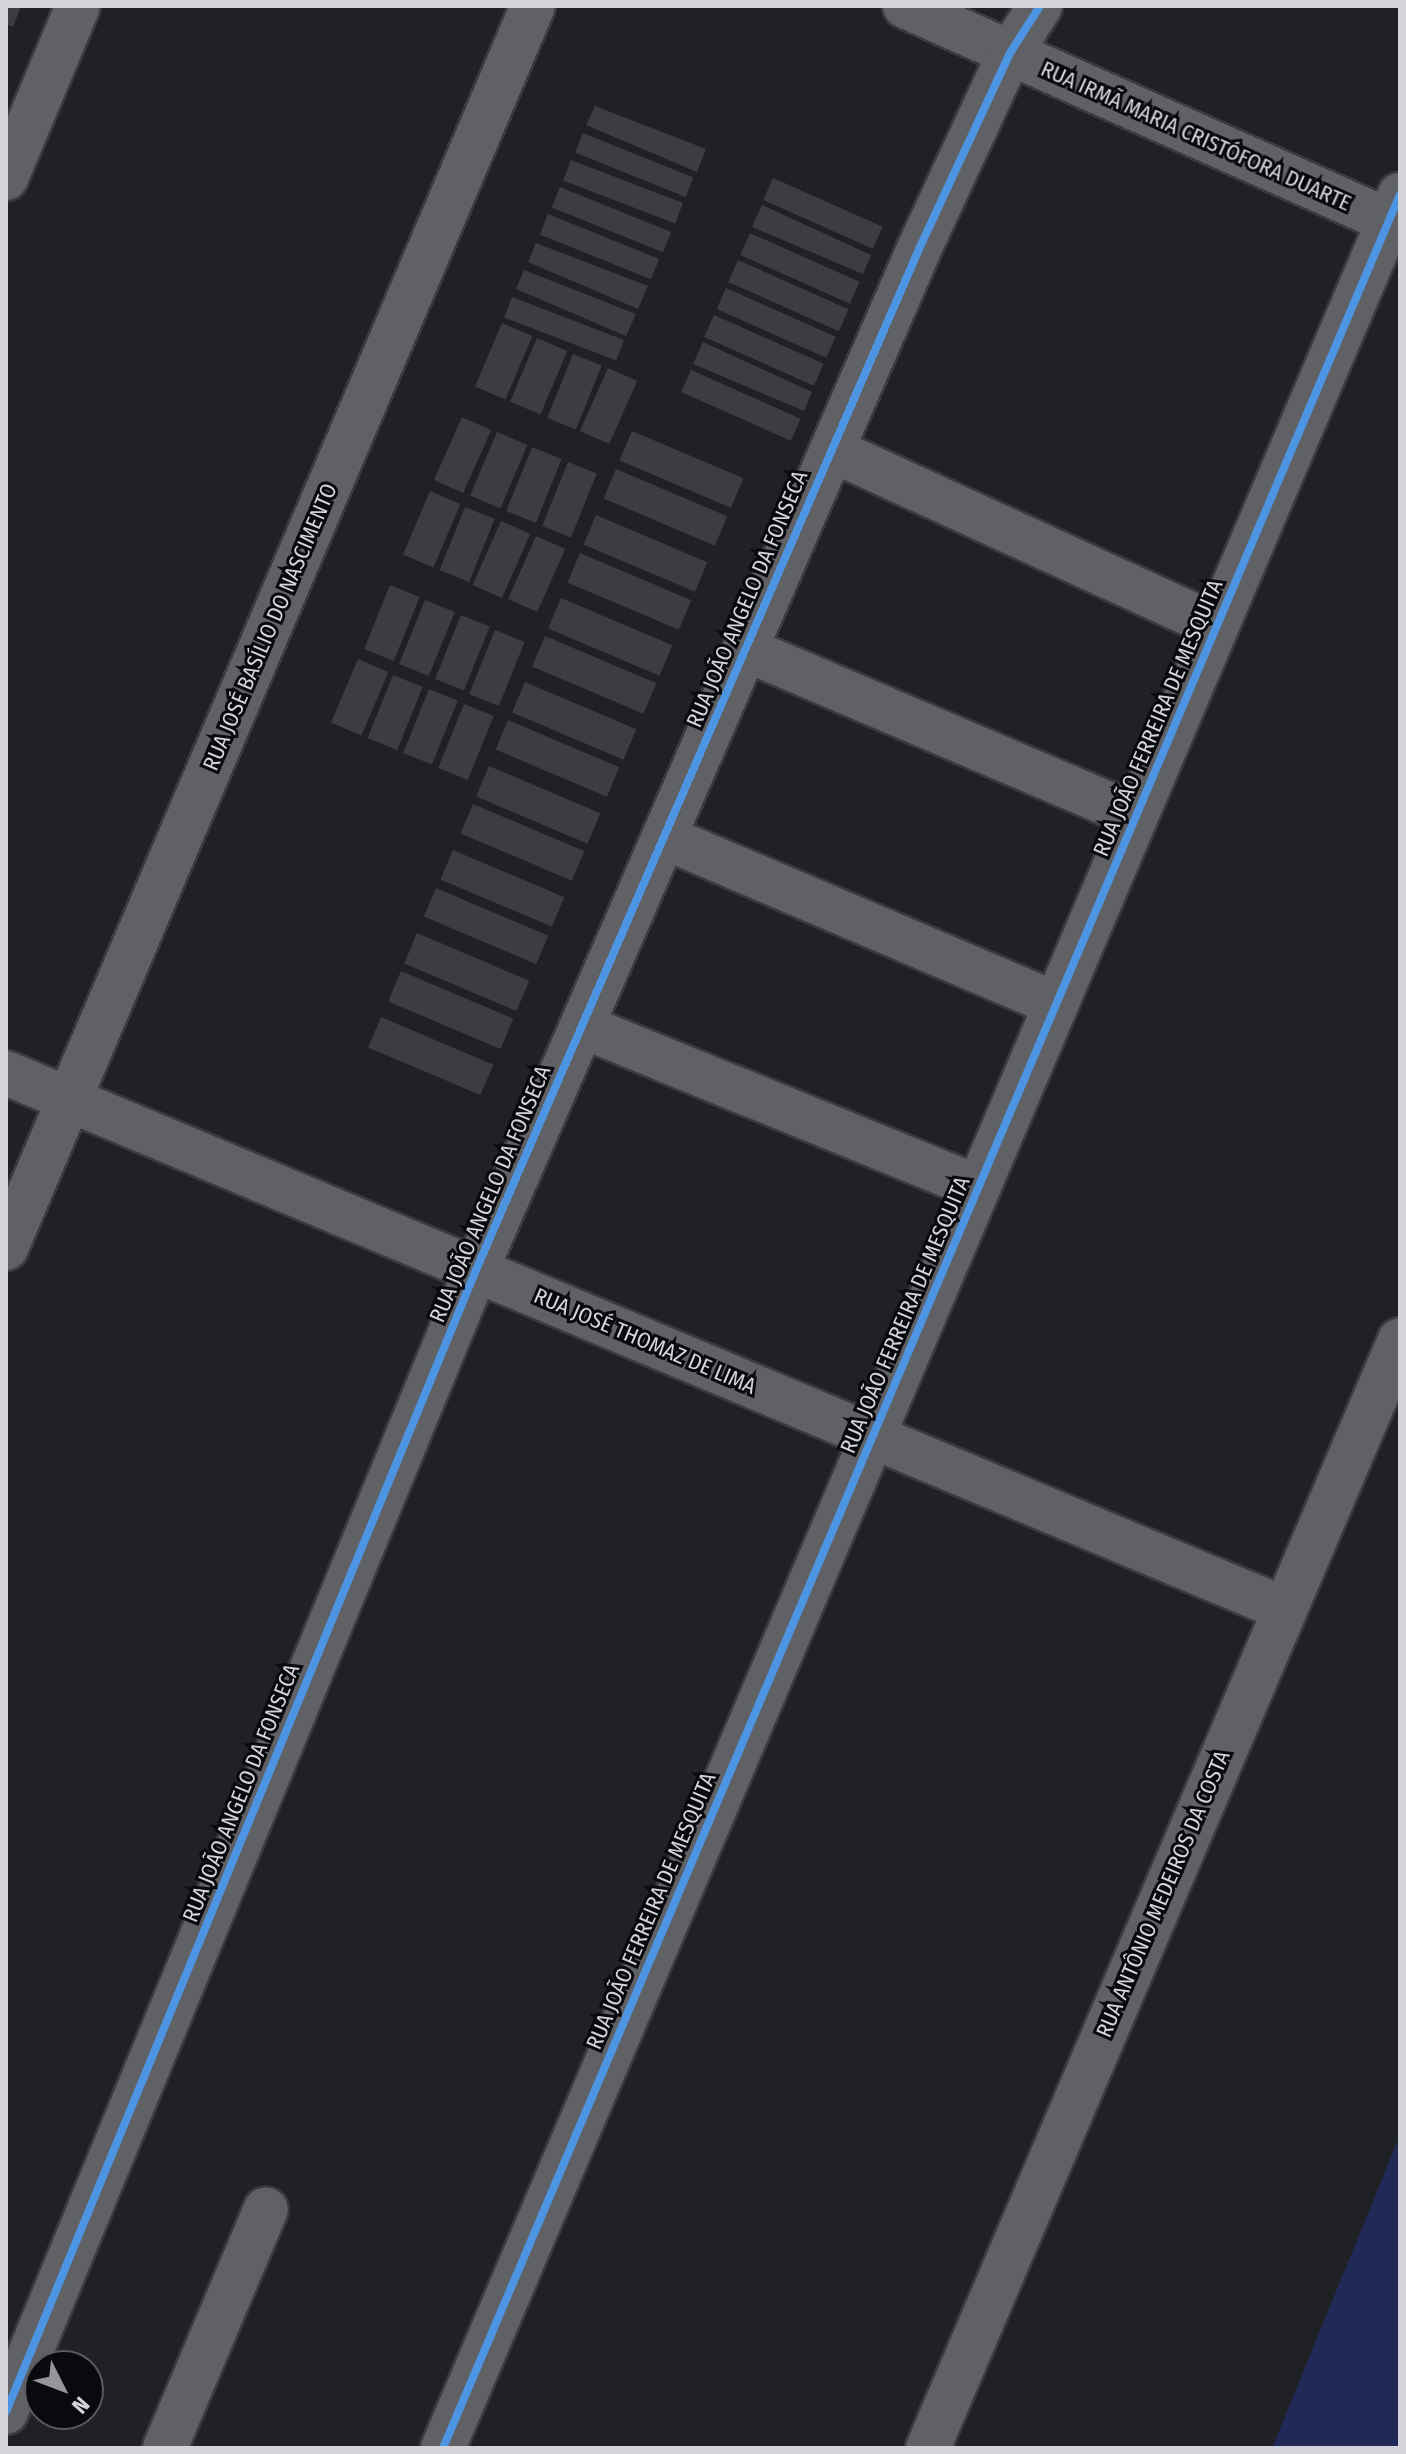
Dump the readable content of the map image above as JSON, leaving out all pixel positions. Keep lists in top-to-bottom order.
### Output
{
  "streets": {
    "street": [
      "RUA IRMÃ MARIA CRISTÓFORA DUARTE",
      "RUA JOÃO ANGELO DA FONSECA",
      "RUA JOSÉ BASÍLIO DO NASCIMENTO",
      "RUA JOÃO FERREIRA DE MESQUITA",
      "RUA JOSÉ THOMAZ DE LIMA",
      "RUA ANTÔNIO MEDEIROS DA COSTA"
    ]
  },
  "crossings": [
    ["RUA IRMÃ MARIA CRISTÓFORA DUARTE", "RUA JOÃO ANGELO DA FONSECA"],
    ["RUA IRMÃ MARIA CRISTÓFORA DUARTE", "RUA JOÃO FERREIRA DE MESQUITA"],
    ["RUA JOÃO ANGELO DA FONSECA", "RUA JOSÉ THOMAZ DE LIMA"],
    ["RUA JOSÉ BASÍLIO DO NASCIMENTO", "RUA JOSÉ THOMAZ DE LIMA"],
    ["RUA JOÃO FERREIRA DE MESQUITA", "RUA JOSÉ THOMAZ DE LIMA"],
    ["RUA JOSÉ THOMAZ DE LIMA", "RUA ANTÔNIO MEDEIROS DA COSTA"]
  ],
  "north": "bottom right"
}
